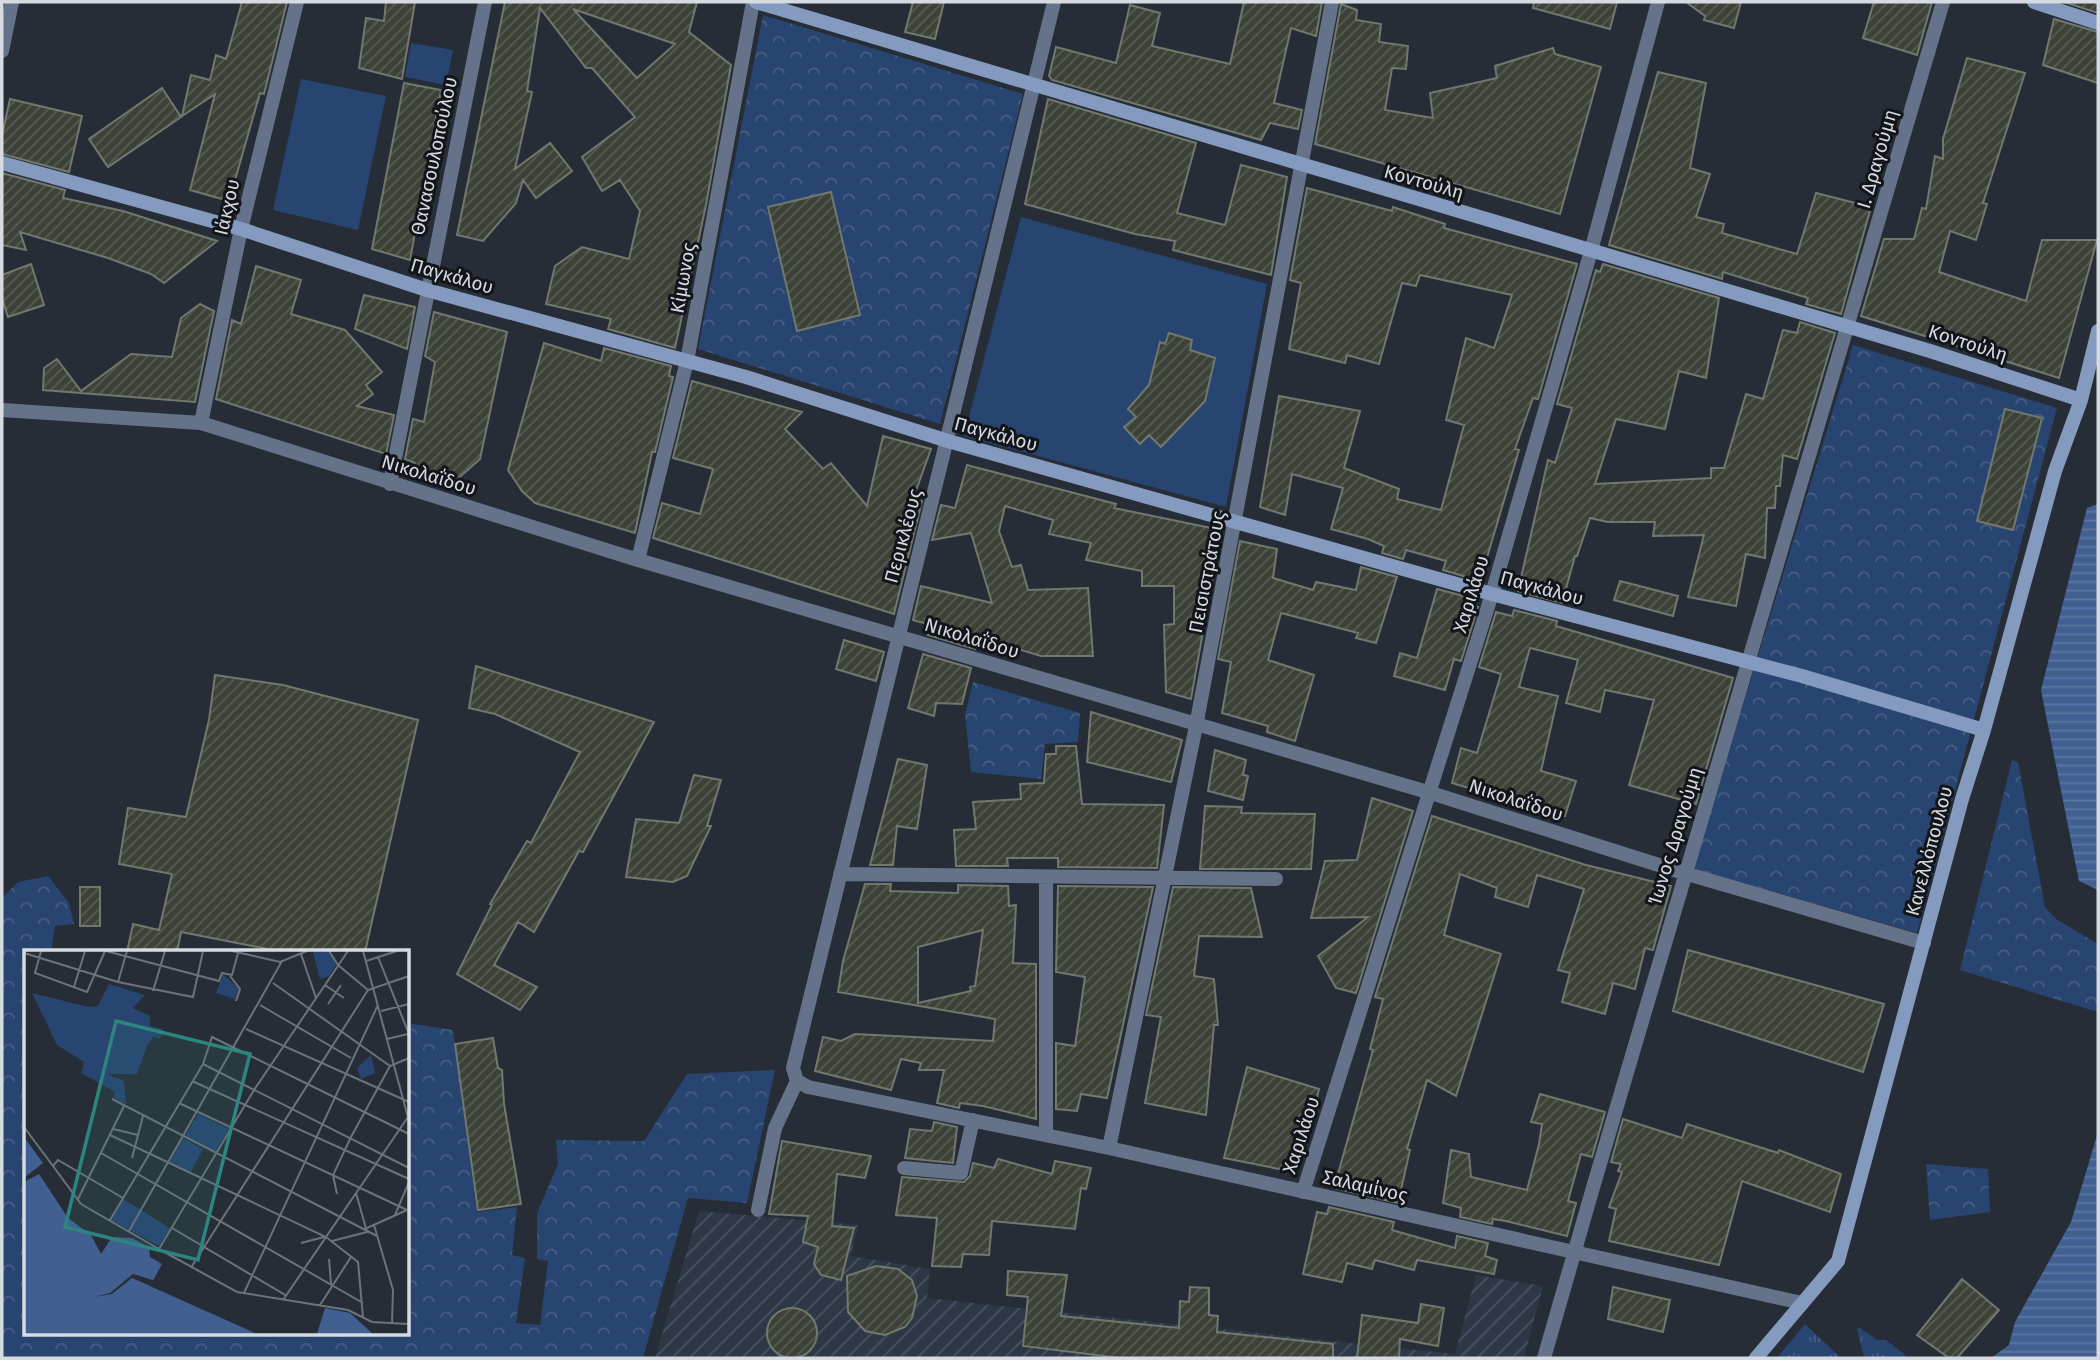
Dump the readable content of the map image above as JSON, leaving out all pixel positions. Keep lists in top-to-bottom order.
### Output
{
  "streets": {
    "main road": ["Κοντούλη", "Παγκάλου", "Κανελλόπουλου"],
    "street": [
      "Θανασουλοπούλου",
      "Ι. Δραγούμη",
      "Ιάκχου",
      "Κίμωνος",
      "Νικολαΐδου",
      "Περικλέους",
      "Πεισιστράτους",
      "Χαριλάου",
      "Ίωνος Δραγούμη",
      "Σαλαμίνος"
    ]
  },
  "crossings": [
    ["Θανασουλοπούλου", "Παγκάλου"],
    ["Θανασουλοπούλου", "Νικολαΐδου"],
    ["Ι. Δραγούμη", "Κοντούλη"],
    ["Ι. Δραγούμη", "Ίωνος Δραγούμη"],
    ["Κοντούλη", "Κίμωνος"],
    ["Κοντούλη", "Περικλέους"],
    ["Κοντούλη", "Πεισιστράτους"],
    ["Κοντούλη", "Χαριλάου"],
    ["Κοντούλη", "Ίωνος Δραγούμη"],
    ["Κοντούλη", "Κανελλόπουλου"],
    ["Ιάκχου", "Παγκάλου"],
    ["Ιάκχου", "Νικολαΐδου"],
    ["Παγκάλου", "Κίμωνος"],
    ["Παγκάλου", "Περικλέους"],
    ["Παγκάλου", "Πεισιστράτους"],
    ["Παγκάλου", "Χαριλάου"],
    ["Παγκάλου", "Ίωνος Δραγούμη"],
    ["Παγκάλου", "Κανελλόπουλου"],
    ["Κίμωνος", "Νικολαΐδου"],
    ["Νικολαΐδου", "Περικλέους"],
    ["Νικολαΐδου", "Πεισιστράτους"],
    ["Νικολαΐδου", "Χαριλάου"],
    ["Νικολαΐδου", "Ίωνος Δραγούμη"],
    ["Νικολαΐδου", "Κανελλόπουλου"],
    ["Περικλέους", "Σαλαμίνος"],
    ["Πεισιστράτους", "Σαλαμίνος"],
    ["Χαριλάου", "Σαλαμίνος"],
    ["Ίωνος Δραγούμη", "Σαλαμίνος"],
    ["Κανελλόπουλου", "Σαλαμίνος"]
  ]
}
